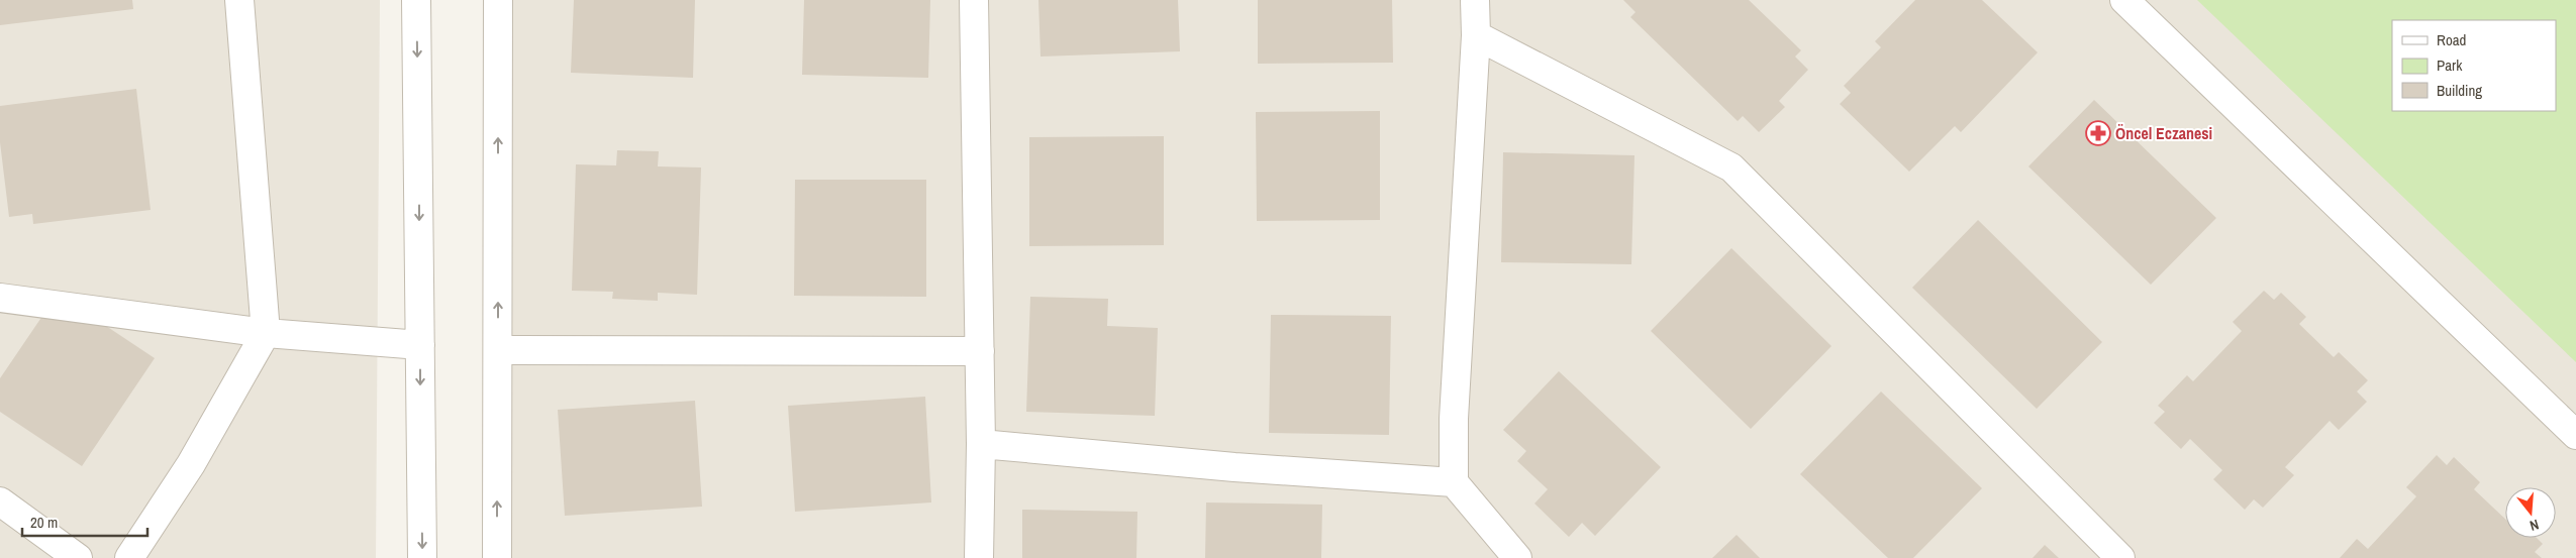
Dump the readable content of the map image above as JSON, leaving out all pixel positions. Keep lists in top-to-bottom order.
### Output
{
  "places": {
    "pharmacy": ["Öncel Eczanesi"]
  },
  "legend": ["Road", "Park", "Building"],
  "scale_bar": "20 m",
  "north": "bottom"
}
